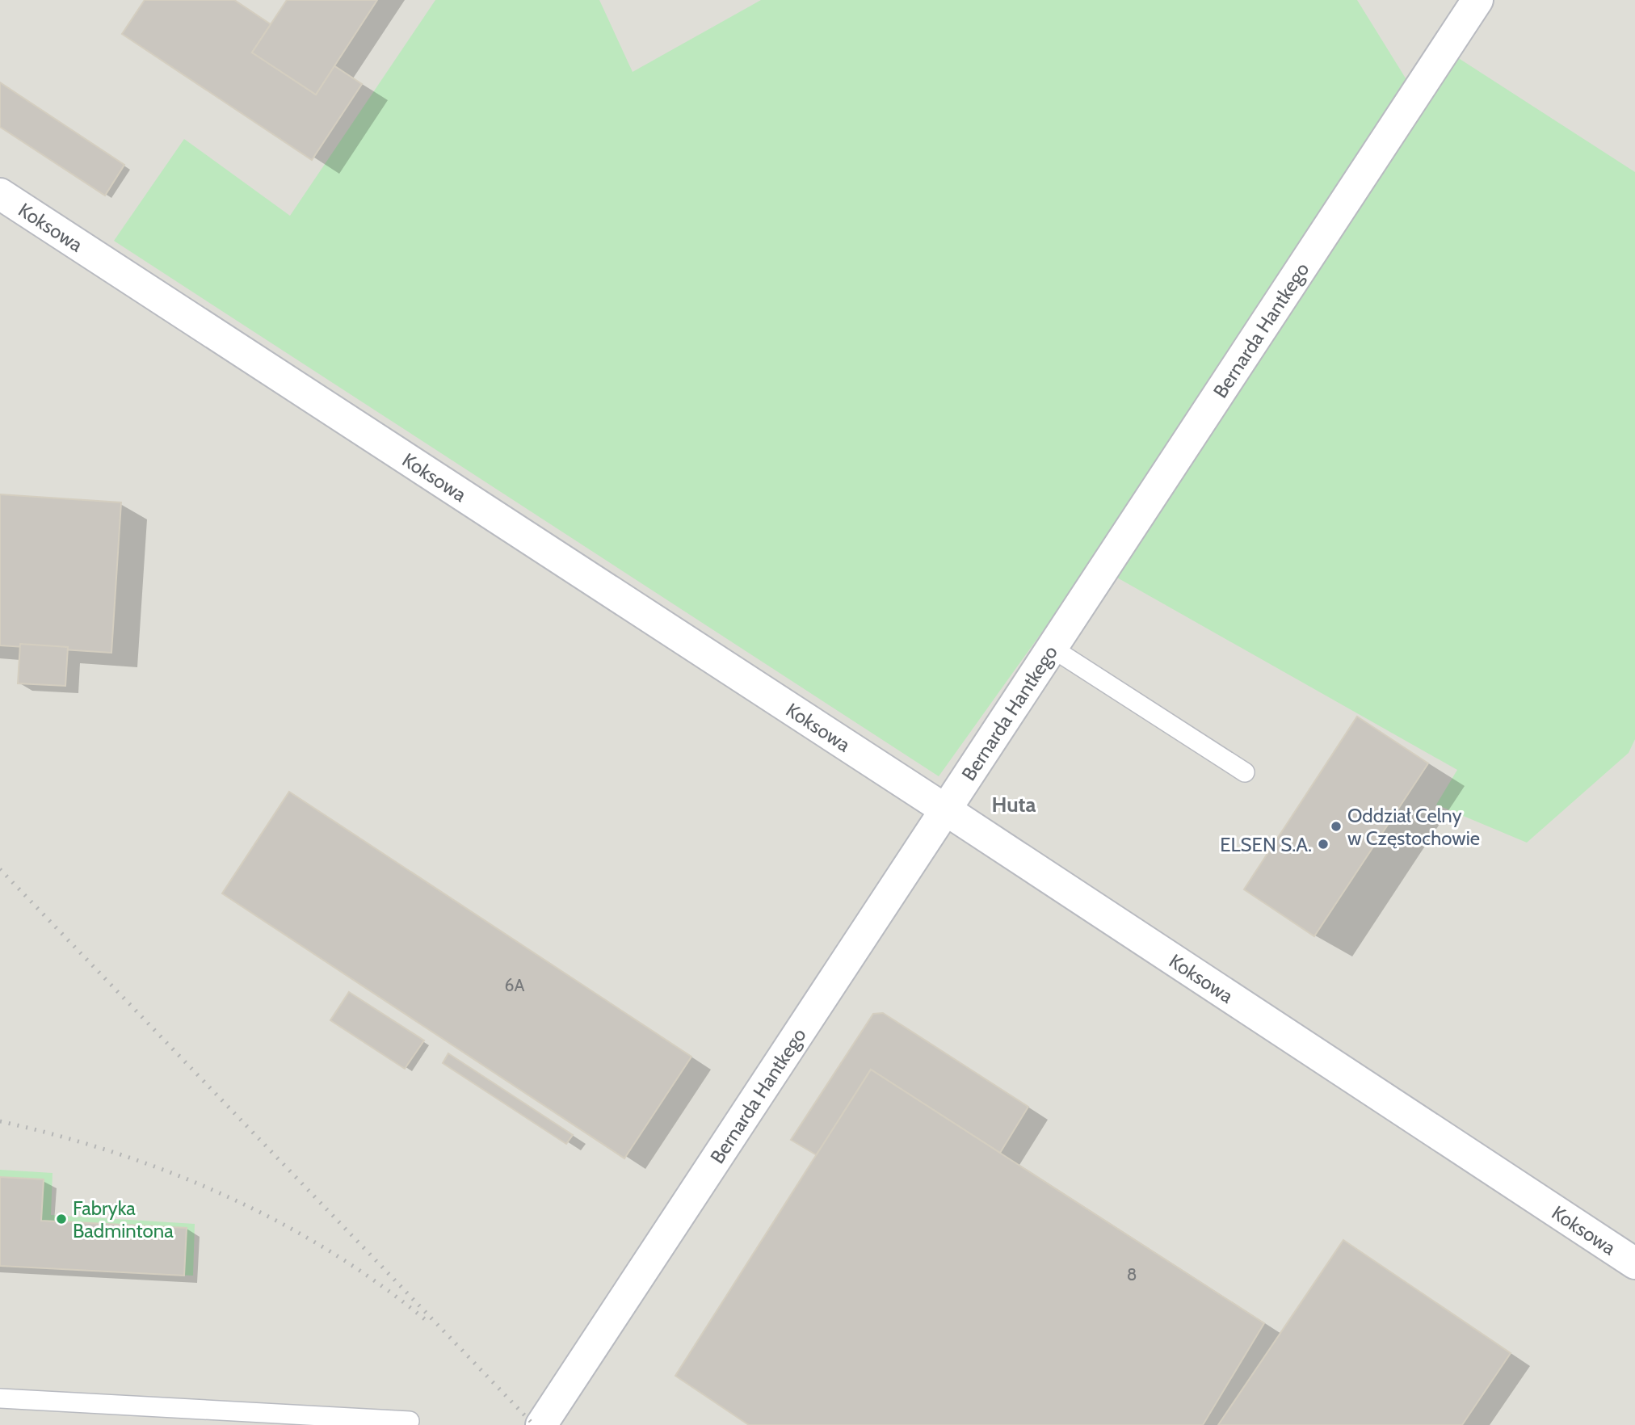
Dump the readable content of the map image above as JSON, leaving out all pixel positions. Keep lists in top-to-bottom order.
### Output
{
  "streets": {
    "street": ["Koksowa", "Bernarda Hantkego"]
  },
  "crossings": [
    ["Koksowa", "Bernarda Hantkego"]
  ],
  "districts": ["Huta"],
  "places": ["Oddział Celny w Częstochowie", "ELSEN S.A.", "Fabryka Badmintona"],
  "house_numbers": ["6A", "8"]
}
